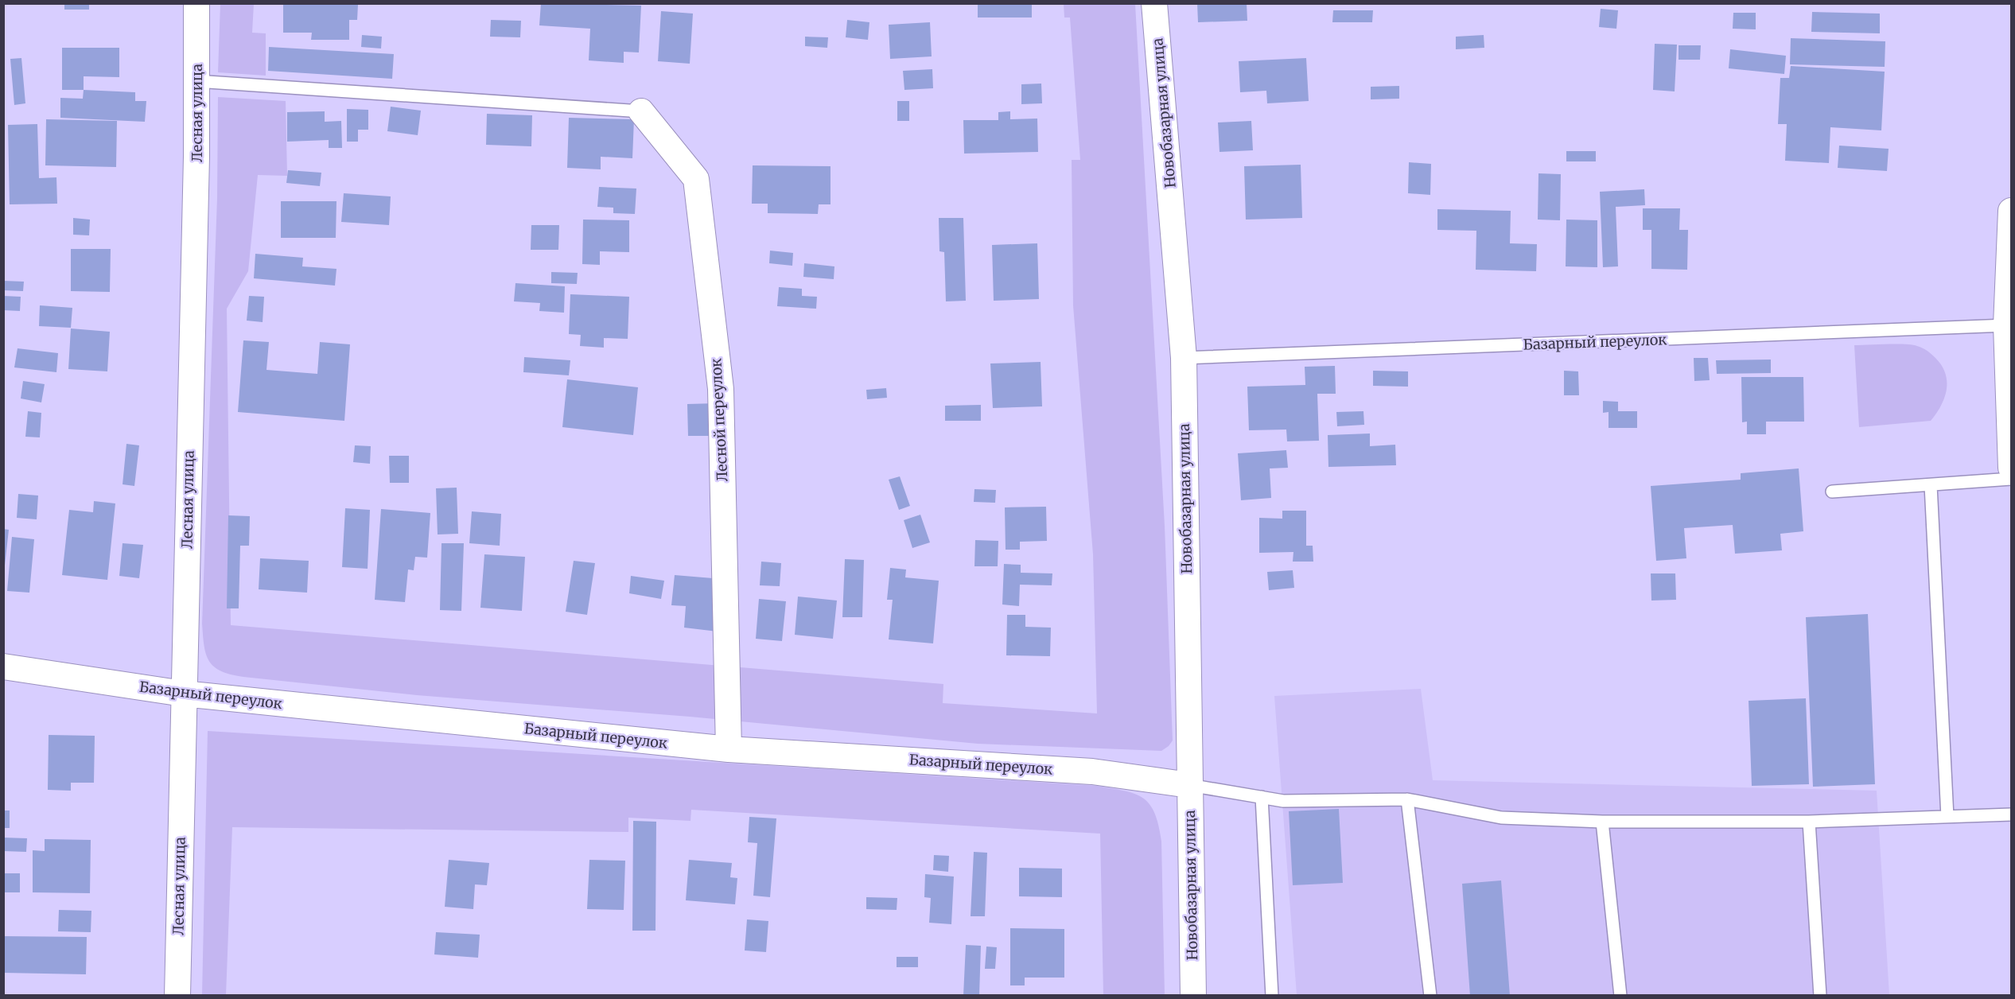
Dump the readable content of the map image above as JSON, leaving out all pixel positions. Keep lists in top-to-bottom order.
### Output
{
  "streets": {
    "street": [
      "Лесная улица",
      "Новобазарная улица",
      "Базарный переулок",
      "Лесной переулок"
    ]
  },
  "crossings": [
    ["Лесная улица", "Базарный переулок"],
    ["Новобазарная улица", "Базарный переулок"],
    ["Базарный переулок", "Лесной переулок"]
  ]
}
